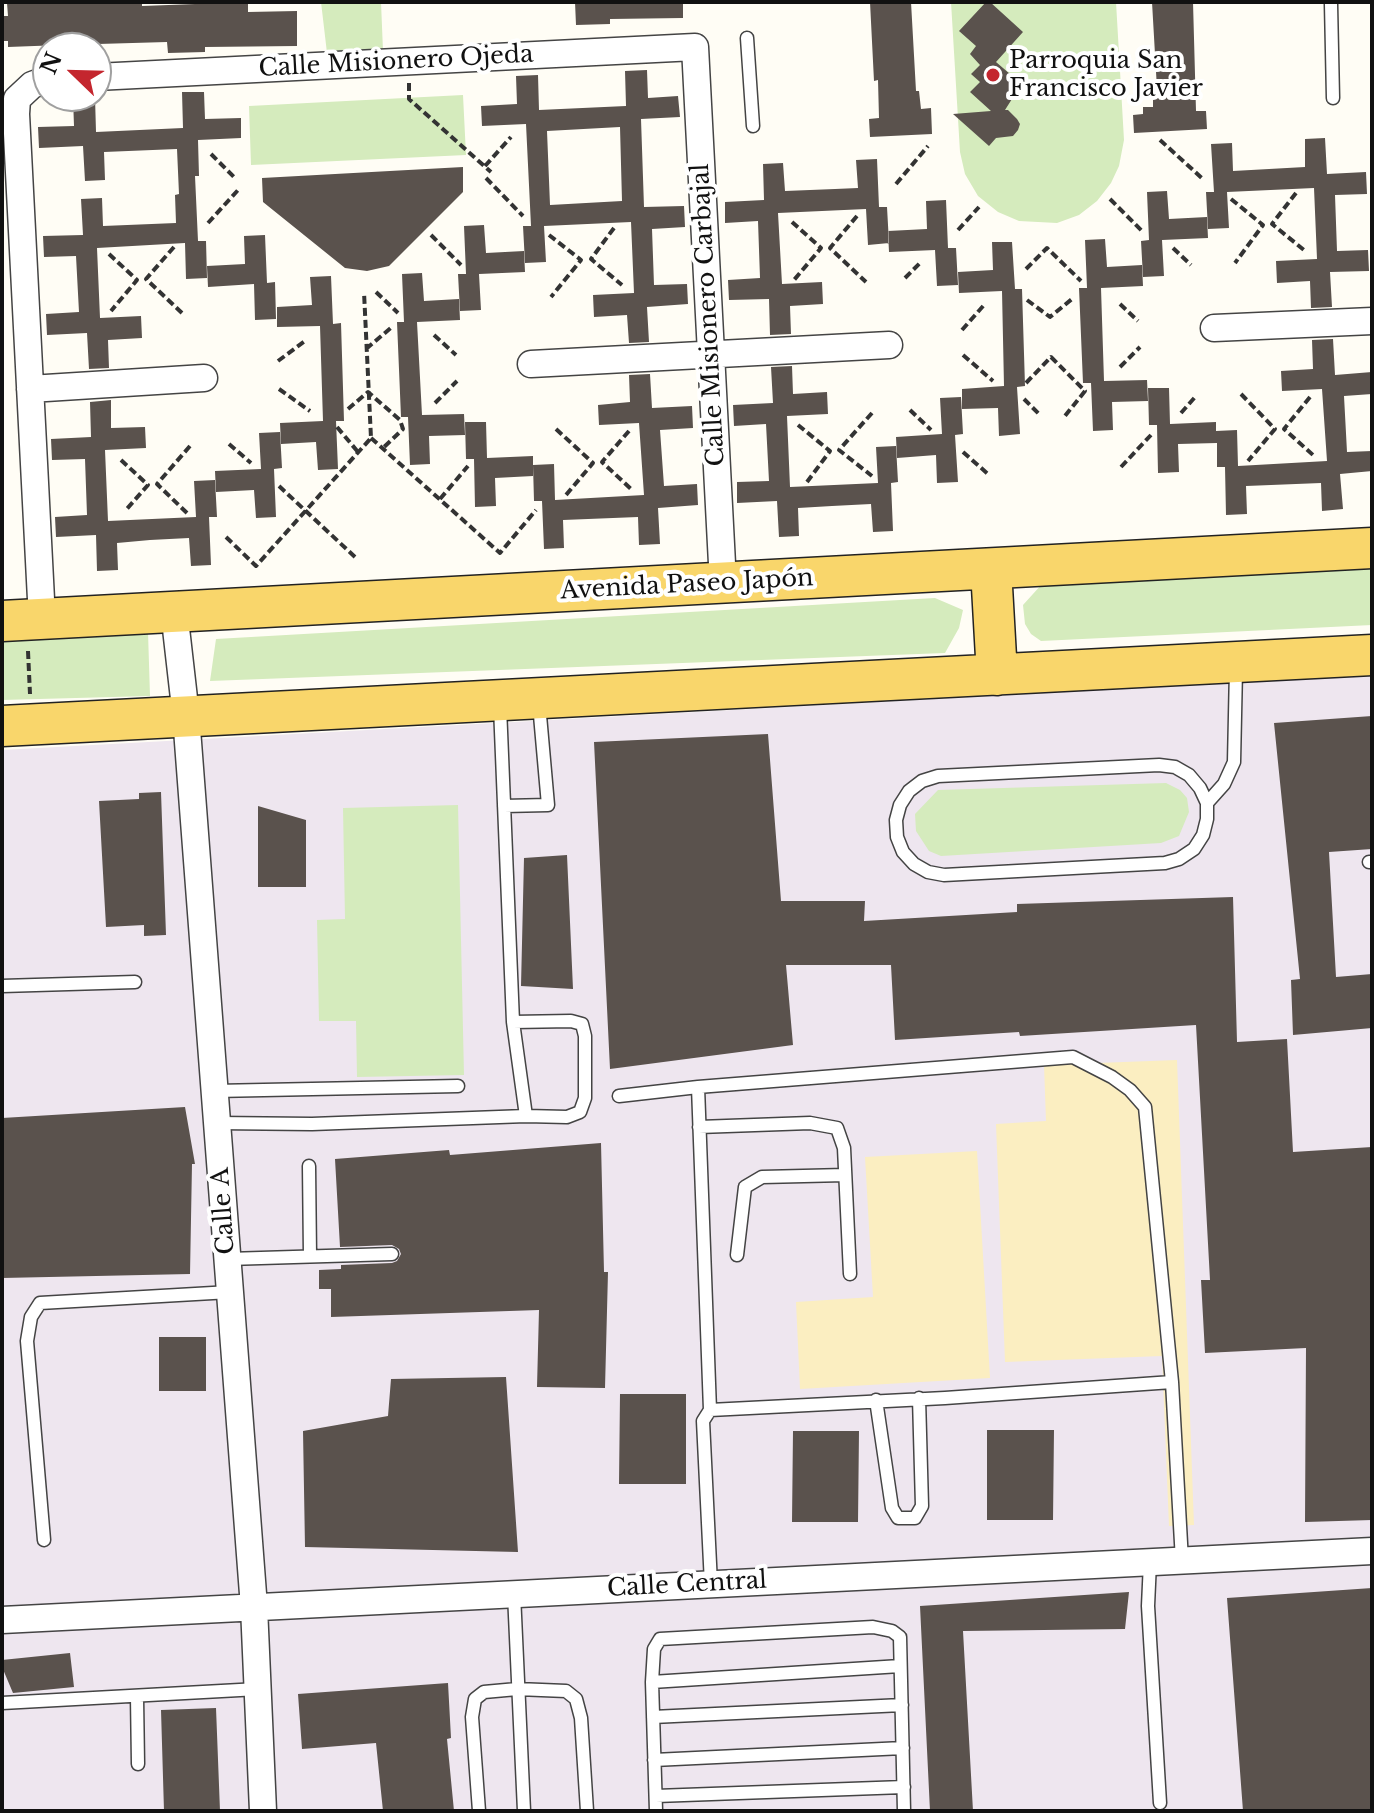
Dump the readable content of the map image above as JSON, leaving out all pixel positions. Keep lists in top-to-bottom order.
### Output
{
  "streets": {
    "main road": ["Avenida Paseo Japón"],
    "street": [
      "Calle Misionero Ojeda",
      "Calle Misionero Carbajal",
      "Calle A",
      "Calle Central"
    ]
  },
  "crossings": [
    ["Calle Misionero Ojeda", "Calle Misionero Carbajal"],
    ["Calle Misionero Carbajal", "Avenida Paseo Japón"],
    ["Avenida Paseo Japón", "Calle A"],
    ["Calle A", "Calle Central"]
  ],
  "places": ["Parroquia San Francisco Javier"],
  "north": "top left"
}
